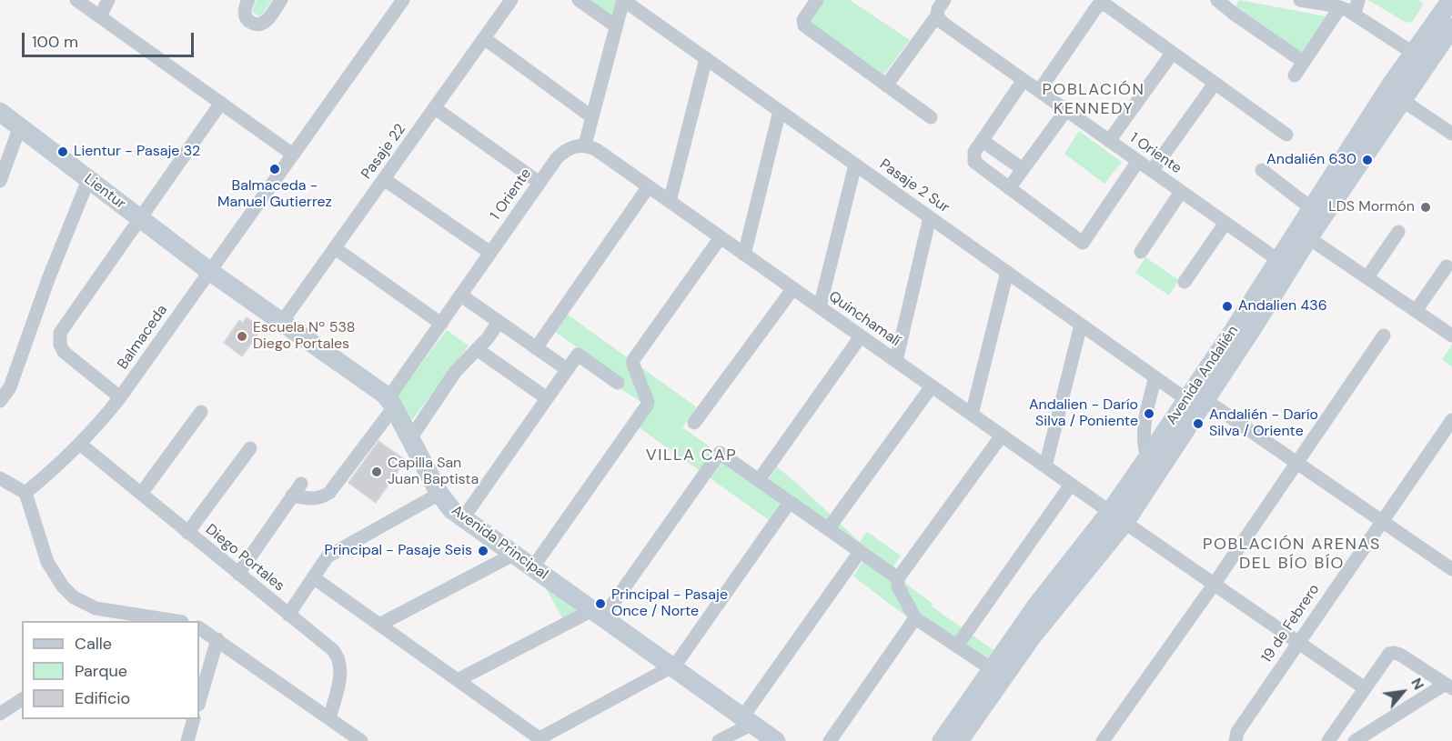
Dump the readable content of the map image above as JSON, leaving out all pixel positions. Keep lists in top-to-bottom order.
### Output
{
  "streets": {
    "main road": ["Lientur", "Avenida Andalién", "Avenida Principal"],
    "street": [
      "Pasaje 22",
      "1 Oriente",
      "Pasaje 2 Sur",
      "Quinchamalí",
      "Balmaceda",
      "Diego Portales",
      "19 de Febrero"
    ]
  },
  "crossings": [
    ["Pasaje 22", "Avenida Principal"],
    ["1 Oriente", "Quinchamalí"],
    ["1 Oriente", "Avenida Andalién"],
    ["1 Oriente", "Avenida Principal"],
    ["Pasaje 2 Sur", "Avenida Andalién"],
    ["Pasaje 2 Sur", "19 de Febrero"],
    ["Lientur", "Balmaceda"],
    ["Lientur", "Avenida Principal"],
    ["Quinchamalí", "Avenida Andalién"],
    ["Quinchamalí", "19 de Febrero"],
    ["Balmaceda", "Avenida Principal"],
    ["Balmaceda", "Diego Portales"]
  ],
  "districts": ["POBLACIÓN KENNEDY", "VILLA CAP", "POBLACIÓN ARENAS DEL BÍO BÍO"],
  "places": [
    "Lientur - Pasaje 32",
    "Andalién 630",
    "Balmaceda - Manuel Gutierrez",
    "LDS Mormón",
    "Andalien 436",
    "Escuela Nº 538 Diego Portales",
    "Andalien - Darío Silva / Poniente",
    "Andalién - Darío Silva / Oriente",
    "Capilla San Juan Baptista",
    "Principal - Pasaje Seis",
    "Principal - Pasaje Once / Norte"
  ],
  "legend": ["Calle", "Parque", "Edificio"],
  "scale_bar": "100 m",
  "north": "top right"
}
